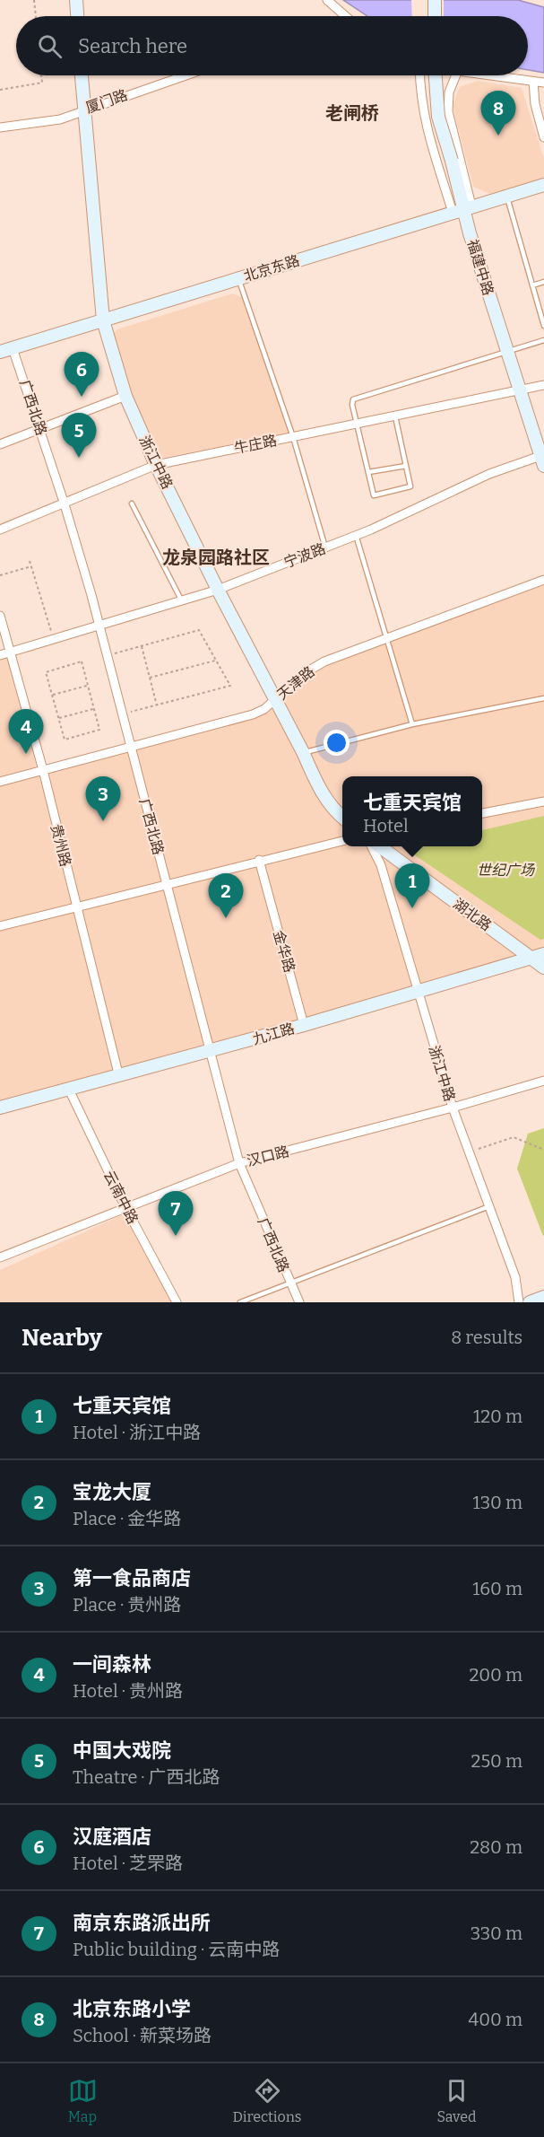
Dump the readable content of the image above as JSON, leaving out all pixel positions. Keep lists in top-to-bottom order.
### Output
{
  "streets": {
    "street": [
      "厦门路",
      "福建中路",
      "北京东路",
      "广西北路",
      "牛庄路",
      "浙江中路",
      "宁波路",
      "天津路",
      "贵州路",
      "湖北路",
      "金华路",
      "九江路",
      "汉口路",
      "云南中路"
    ]
  },
  "crossings": [
    ["厦门路", "浙江中路"],
    ["福建中路", "北京东路"],
    ["福建中路", "牛庄路"],
    ["福建中路", "宁波路"],
    ["北京东路", "广西北路"],
    ["北京东路", "浙江中路"],
    ["广西北路", "牛庄路"],
    ["广西北路", "宁波路"],
    ["广西北路", "天津路"],
    ["广西北路", "九江路"],
    ["广西北路", "汉口路"],
    ["牛庄路", "浙江中路"],
    ["浙江中路", "宁波路"],
    ["浙江中路", "天津路"],
    ["浙江中路", "九江路"],
    ["浙江中路", "汉口路"],
    ["宁波路", "贵州路"],
    ["天津路", "贵州路"],
    ["贵州路", "九江路"],
    ["湖北路", "九江路"],
    ["金华路", "九江路"],
    ["九江路", "云南中路"],
    ["汉口路", "云南中路"]
  ],
  "districts": ["老闸桥", "龙泉园路社区"],
  "parks": ["世纪广场"],
  "page": {
    "search": "Search here",
    "pins": [
      "8",
      "6",
      "5",
      "4",
      "3",
      "1",
      "2",
      "7"
    ],
    "popup": ["七重天宾馆", "Hotel"],
    "heading": ["Nearby", "8 results"],
    "list": [
      {
        "mark": "1",
        "name": "七重天宾馆",
        "note": "Hotel · 浙江中路",
        "value": "120 m"
      },
      {
        "mark": "2",
        "name": "宝龙大厦",
        "note": "Place · 金华路",
        "value": "130 m"
      },
      {
        "mark": "3",
        "name": "第一食品商店",
        "note": "Place · 贵州路",
        "value": "160 m"
      },
      {
        "mark": "4",
        "name": "一间森林",
        "note": "Hotel · 贵州路",
        "value": "200 m"
      },
      {
        "mark": "5",
        "name": "中国大戏院",
        "note": "Theatre · 广西北路",
        "value": "250 m"
      },
      {
        "mark": "6",
        "name": "汉庭酒店",
        "note": "Hotel · 芝罘路",
        "value": "280 m"
      },
      {
        "mark": "7",
        "name": "南京东路派出所",
        "note": "Public building · 云南中路",
        "value": "330 m"
      },
      {
        "mark": "8",
        "name": "北京东路小学",
        "note": "School · 新菜场路",
        "value": "400 m"
      }
    ],
    "nav": ["Map", "Directions", "Saved"]
  }
}
